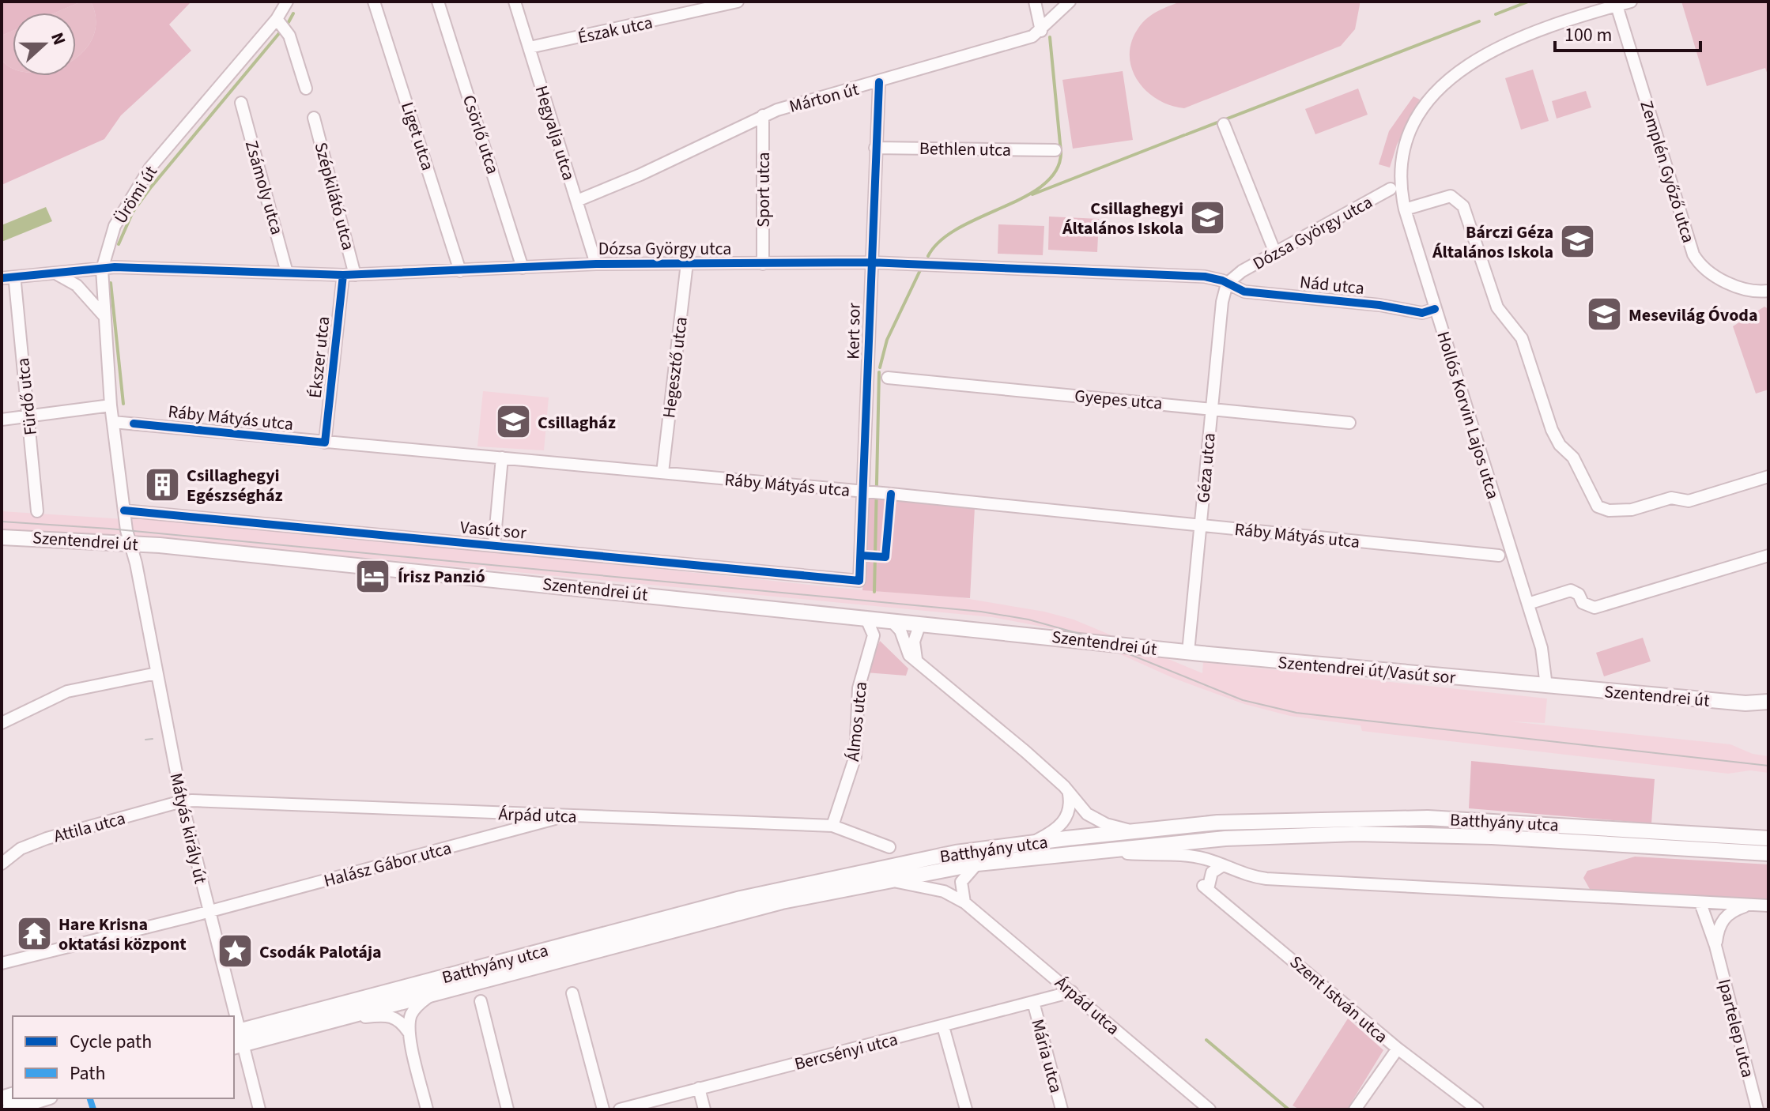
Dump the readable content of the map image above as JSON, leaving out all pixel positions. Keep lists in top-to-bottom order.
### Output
{
  "streets": {
    "main road": ["Szentendrei út", "Szentendrei út/Vasút sor", "Batthyány utca"],
    "street": [
      "Észak utca",
      "Márton út",
      "Hegyalja utca",
      "Csörlő utca",
      "Liget utca",
      "Bethlen utca",
      "Zemplén Győző utca",
      "Zsámoly utca",
      "Sport utca",
      "Ürömi út",
      "Szépkilátó utca",
      "Dózsa György utca",
      "Nád utca",
      "Kert sor",
      "Ékszer utca",
      "Hegesztő utca",
      "Fürdő utca",
      "Gyepes utca",
      "Hollós Korvin Lajos utca",
      "Ráby Mátyás utca",
      "Géza utca",
      "Vasút sor",
      "Álmos utca",
      "Árpád utca",
      "Attila utca",
      "Mátyás király út",
      "Halász Gábor utca",
      "Szent István utca",
      "Ipartelep utca",
      "Bercsényi utca",
      "Mária utca"
    ]
  },
  "crossings": [
    ["Észak utca", "Hegyalja utca"],
    ["Márton út", "Hegyalja utca"],
    ["Márton út", "Sport utca"],
    ["Márton út", "Kert sor"],
    ["Hegyalja utca", "Dózsa György utca"],
    ["Csörlő utca", "Dózsa György utca"],
    ["Liget utca", "Dózsa György utca"],
    ["Bethlen utca", "Kert sor"],
    ["Zsámoly utca", "Dózsa György utca"],
    ["Sport utca", "Dózsa György utca"],
    ["Ürömi út", "Dózsa György utca"],
    ["Ürömi út", "Ráby Mátyás utca"],
    ["Ürömi út", "Vasút sor"],
    ["Ürömi út", "Szentendrei út"],
    ["Ürömi út", "Mátyás király út"],
    ["Szépkilátó utca", "Dózsa György utca"],
    ["Szépkilátó utca", "Ékszer utca"],
    ["Dózsa György utca", "Nád utca"],
    ["Dózsa György utca", "Kert sor"],
    ["Dózsa György utca", "Ékszer utca"],
    ["Dózsa György utca", "Hegesztő utca"],
    ["Dózsa György utca", "Hollós Korvin Lajos utca"],
    ["Dózsa György utca", "Géza utca"],
    ["Nád utca", "Hollós Korvin Lajos utca"],
    ["Nád utca", "Géza utca"],
    ["Kert sor", "Ráby Mátyás utca"],
    ["Kert sor", "Vasút sor"],
    ["Ékszer utca", "Ráby Mátyás utca"],
    ["Hegesztő utca", "Ráby Mátyás utca"],
    ["Gyepes utca", "Géza utca"],
    ["Hollós Korvin Lajos utca", "Szentendrei út"],
    ["Hollós Korvin Lajos utca", "Szentendrei út/Vasút sor"],
    ["Ráby Mátyás utca", "Géza utca"],
    ["Géza utca", "Szentendrei út"],
    ["Géza utca", "Szentendrei út/Vasút sor"],
    ["Szentendrei út", "Szentendrei út/Vasút sor"],
    ["Szentendrei út", "Álmos utca"],
    ["Szentendrei út", "Mátyás király út"],
    ["Álmos utca", "Árpád utca"],
    ["Árpád utca", "Batthyány utca"],
    ["Árpád utca", "Attila utca"],
    ["Árpád utca", "Mátyás király út"],
    ["Árpád utca", "Halász Gábor utca"],
    ["Árpád utca", "Bercsényi utca"],
    ["Batthyány utca", "Mátyás király út"],
    ["Batthyány utca", "Szent István utca"],
    ["Batthyány utca", "Ipartelep utca"],
    ["Attila utca", "Mátyás király út"],
    ["Mátyás király út", "Halász Gábor utca"],
    ["Bercsényi utca", "Mária utca"]
  ],
  "places": {
    "school or university": [
      "Csillaghegyi Általános Iskola",
      "Bárczi Géza Általános Iskola",
      "Mesevilág Óvoda",
      "Csillagház"
    ],
    "building": ["Csillaghegyi Egészségház"],
    "hotel": ["Írisz Panzió"],
    "temple": ["Hare Krisna oktatási központ"],
    "place": ["Csodák Palotája"]
  },
  "legend": ["Cycle path", "Path"],
  "scale_bar": "100 m",
  "north": "right"
}
